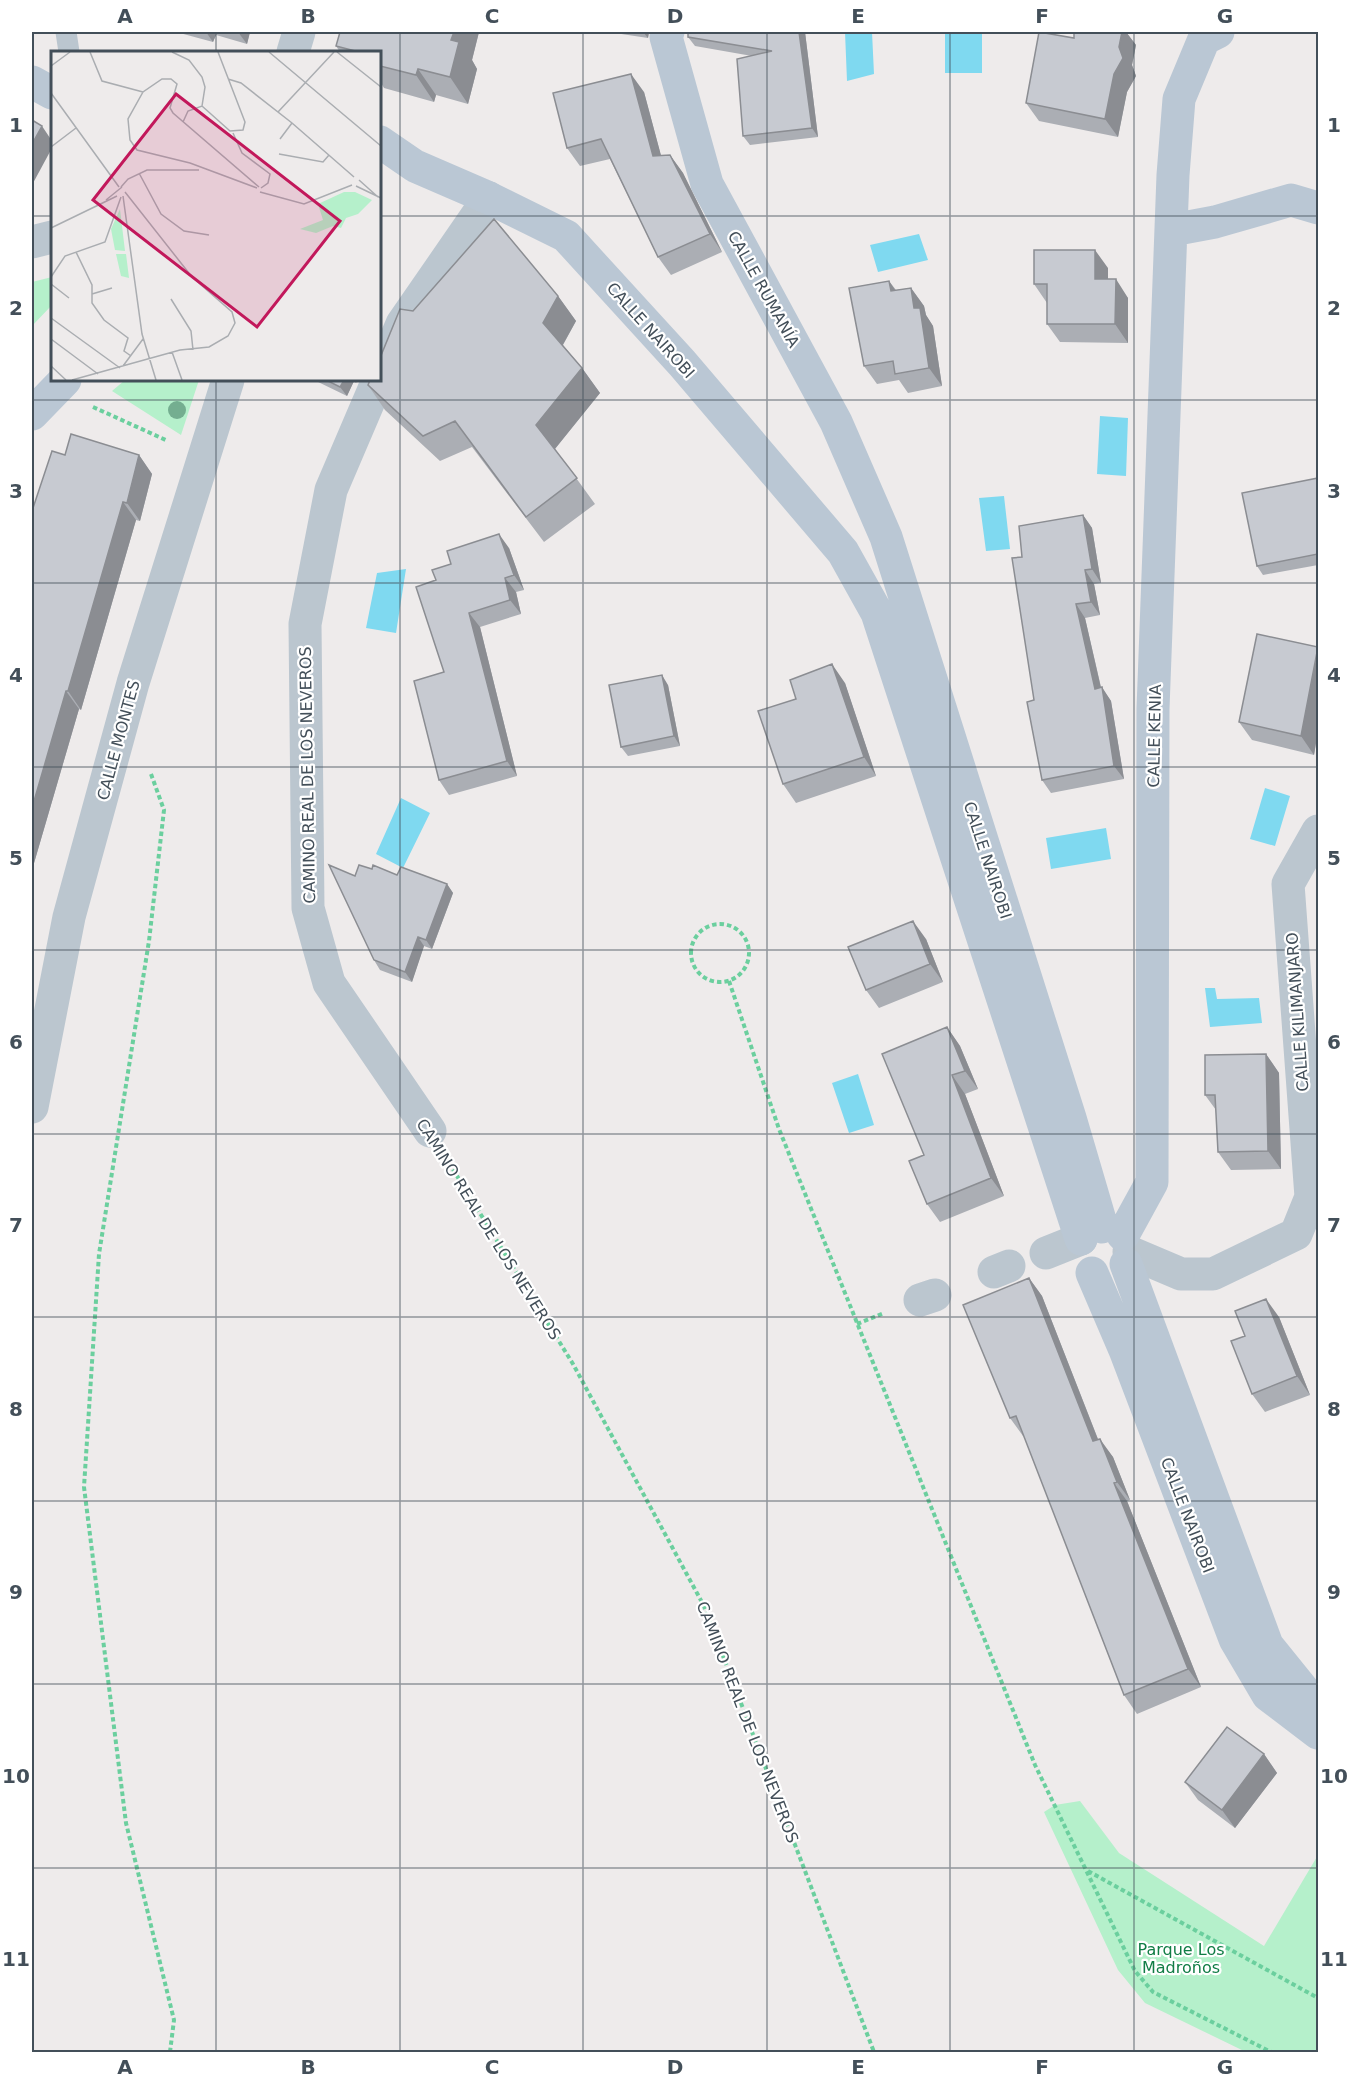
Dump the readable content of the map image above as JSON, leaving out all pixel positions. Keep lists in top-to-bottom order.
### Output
{
  "streets": {
    "street": [
      "CALLE RUMANÍA",
      "CALLE NAIROBI",
      "CALLE KENIA",
      "CALLE MONTES",
      "CAMINO REAL DE LOS NEVEROS",
      "CALLE KILIMANJARO"
    ]
  },
  "crossings": [
    ["CALLE RUMANÍA", "CALLE NAIROBI"],
    ["CALLE NAIROBI", "CALLE KENIA"],
    ["CALLE NAIROBI", "CAMINO REAL DE LOS NEVEROS"],
    ["CALLE NAIROBI", "CALLE KILIMANJARO"],
    ["CALLE KENIA", "CALLE KILIMANJARO"]
  ],
  "parks": ["Parque Los Madroños"],
  "grid": {
    "columns": [
      "A",
      "B",
      "C",
      "D",
      "E",
      "F",
      "G"
    ],
    "rows": [
      "1",
      "2",
      "3",
      "4",
      "5",
      "6",
      "7",
      "8",
      "9",
      "10",
      "11"
    ]
  }
}
